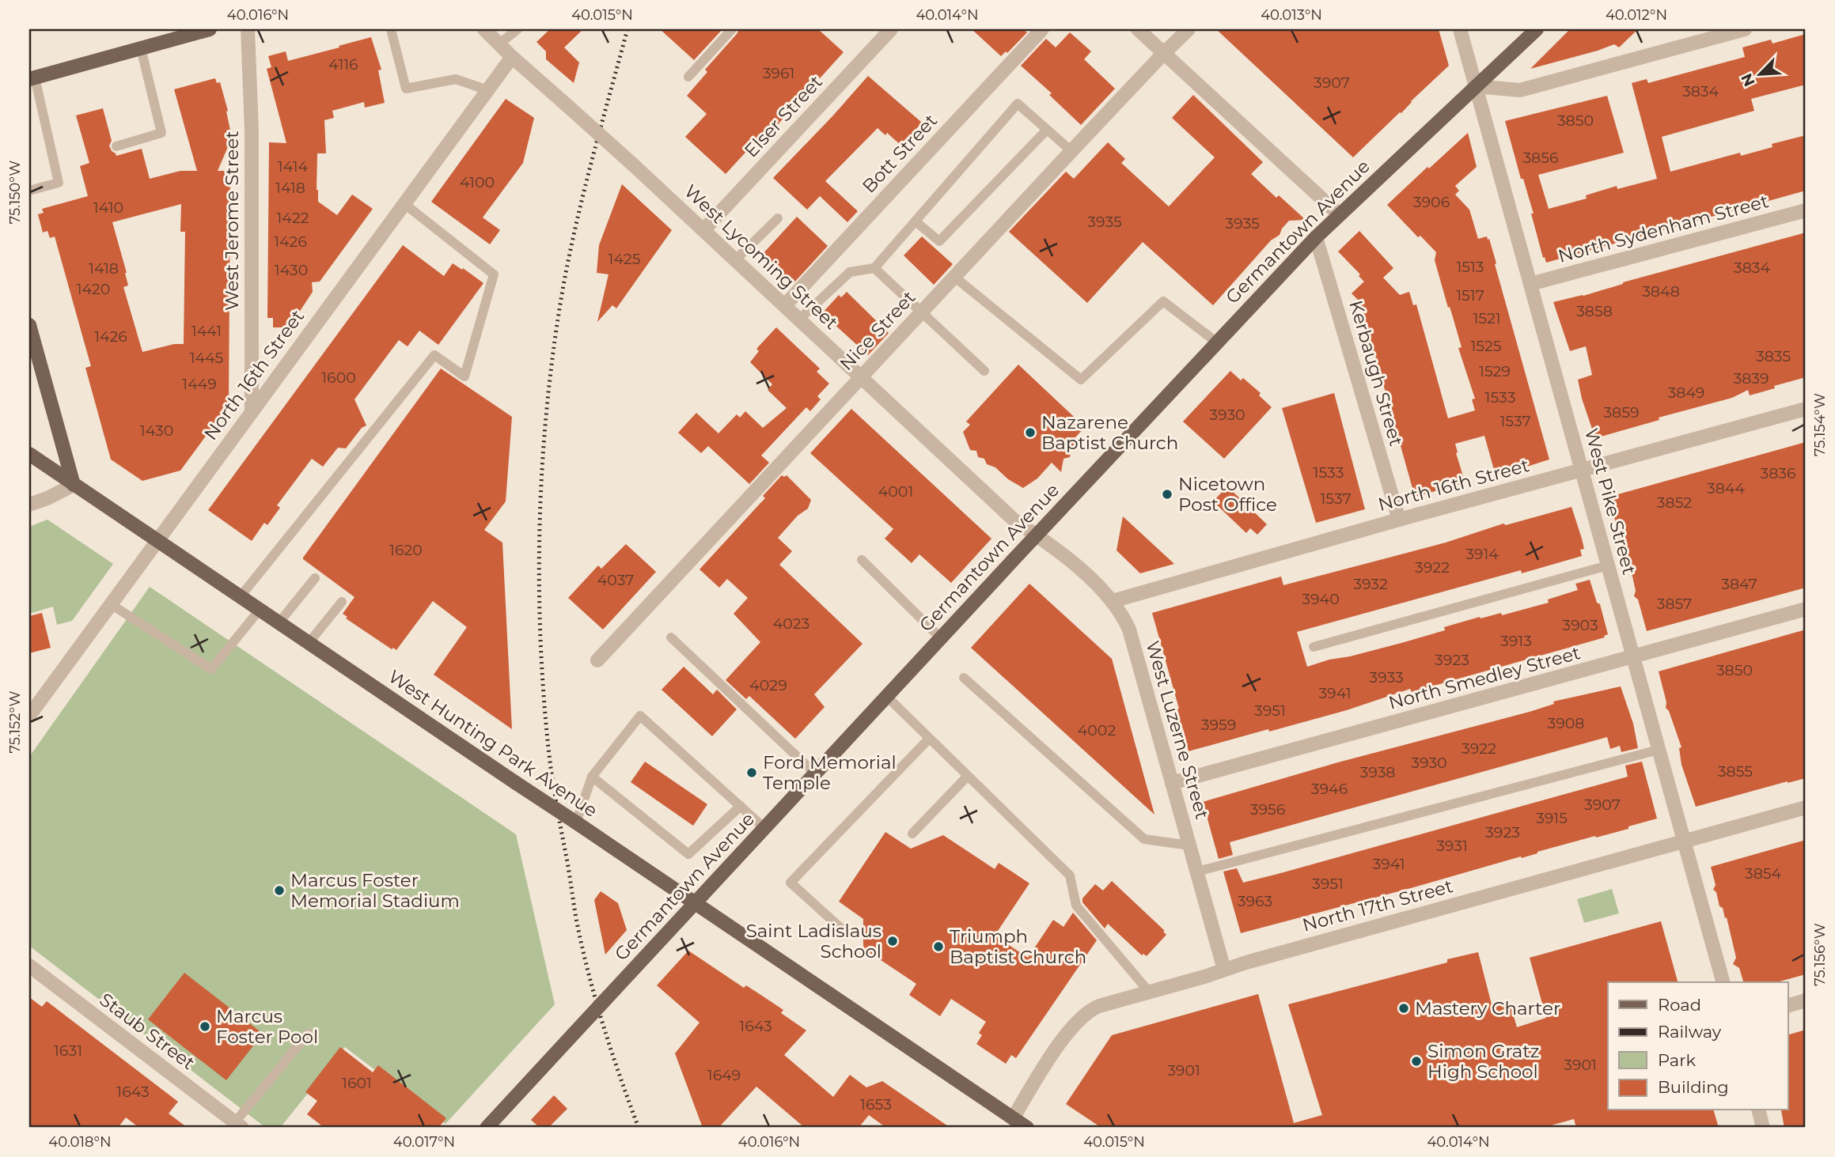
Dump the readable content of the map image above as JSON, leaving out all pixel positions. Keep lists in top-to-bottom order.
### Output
{
  "streets": {
    "main road": ["Germantown Avenue", "West Hunting Park Avenue"],
    "street": [
      "Elser Street",
      "Bott Street",
      "West Jerome Street",
      "North Sydenham Street",
      "West Lycoming Street",
      "Nice Street",
      "Kerbaugh Street",
      "North 16th Street",
      "West Pike Street",
      "North Smedley Street",
      "West Luzerne Street",
      "North 17th Street",
      "Staub Street"
    ]
  },
  "crossings": [
    ["Elser Street", "West Lycoming Street"],
    ["Bott Street", "West Lycoming Street"],
    ["West Jerome Street", "North 16th Street"],
    ["North Sydenham Street", "West Pike Street"],
    ["Germantown Avenue", "West Lycoming Street"],
    ["Germantown Avenue", "Kerbaugh Street"],
    ["Germantown Avenue", "West Pike Street"],
    ["Germantown Avenue", "West Luzerne Street"],
    ["Germantown Avenue", "West Hunting Park Avenue"],
    ["West Lycoming Street", "Nice Street"],
    ["West Lycoming Street", "North 16th Street"],
    ["West Lycoming Street", "West Luzerne Street"],
    ["Kerbaugh Street", "North 16th Street"],
    ["North 16th Street", "West Pike Street"],
    ["North 16th Street", "West Luzerne Street"],
    ["North 16th Street", "West Hunting Park Avenue"],
    ["West Pike Street", "North Smedley Street"],
    ["West Pike Street", "North 17th Street"],
    ["North Smedley Street", "West Luzerne Street"],
    ["West Luzerne Street", "North 17th Street"],
    ["West Hunting Park Avenue", "North 17th Street"]
  ],
  "places": [
    "Nazarene Baptist Church",
    "Nicetown Post Office",
    "Ford Memorial Temple",
    "Marcus Foster Memorial Stadium",
    "Saint Ladislaus School",
    "Triumph Baptist Church",
    "Mastery Charter",
    "Marcus Foster Pool",
    "Simon Gratz High School"
  ],
  "house_numbers": [
    "4116",
    "3961",
    "3907",
    "3834",
    "3850",
    "3856",
    "1414",
    "4100",
    "1418",
    "3906",
    "1410",
    "1422",
    "3935",
    "3935",
    "1426",
    "1425",
    "1513",
    "3834",
    "1418",
    "1430",
    "1420",
    "3848",
    "1517",
    "3858",
    "1521",
    "1441",
    "1426",
    "1525",
    "3835",
    "1445",
    "1529",
    "1600",
    "3839",
    "1449",
    "3849",
    "1533",
    "3859",
    "3930",
    "1537",
    "1430",
    "1533",
    "3836",
    "3844",
    "4001",
    "1537",
    "3852",
    "1620",
    "3914",
    "3922",
    "4037",
    "3932",
    "3847",
    "3940",
    "3857",
    "4023",
    "3903",
    "3913",
    "3923",
    "3850",
    "3933",
    "4029",
    "3941",
    "3951",
    "3908",
    "3959",
    "4002",
    "3922",
    "3930",
    "3855",
    "3938",
    "3946",
    "3907",
    "3956",
    "3915",
    "3923",
    "3931",
    "3941",
    "3854",
    "3951",
    "3963",
    "1643",
    "1631",
    "3901",
    "3901",
    "1649",
    "1601",
    "1643",
    "1653"
  ],
  "legend": [
    "Road",
    "Railway",
    "Park",
    "Building"
  ],
  "north": "bottom left",
  "coordinates": [
    "40.016°N",
    "40.015°N",
    "40.014°N",
    "40.013°N",
    "40.012°N",
    "75.150°W",
    "75.154°W",
    "75.152°W",
    "75.156°W",
    "40.018°N",
    "40.017°N"
  ]
}
